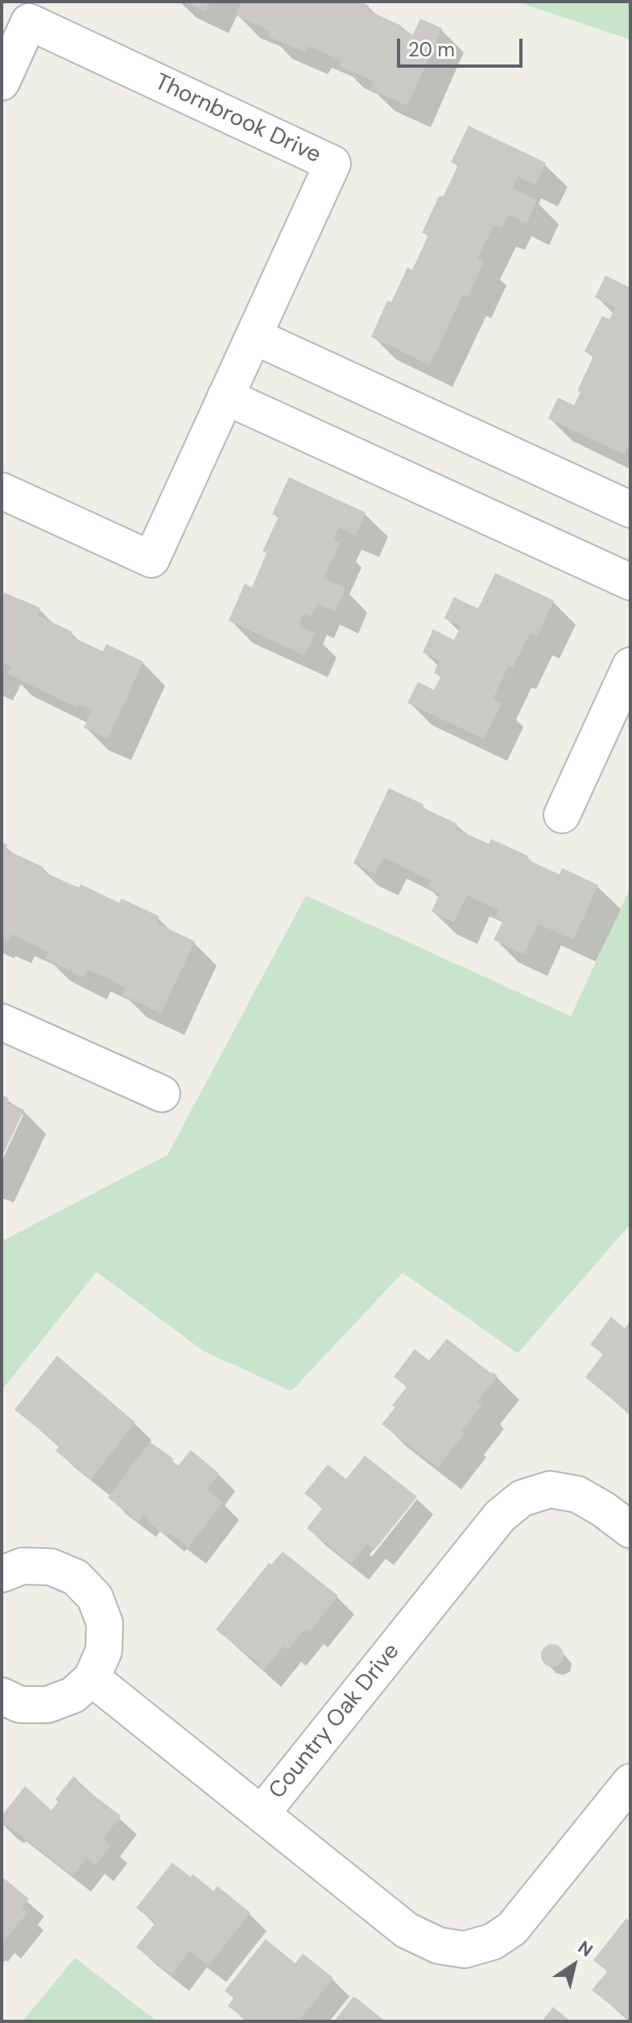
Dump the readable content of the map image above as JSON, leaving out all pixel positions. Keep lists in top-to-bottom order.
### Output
{
  "streets": {
    "street": ["Thornbrook Drive", "Country Oak Drive"]
  },
  "scale_bar": "20 m",
  "north": "top right"
}
